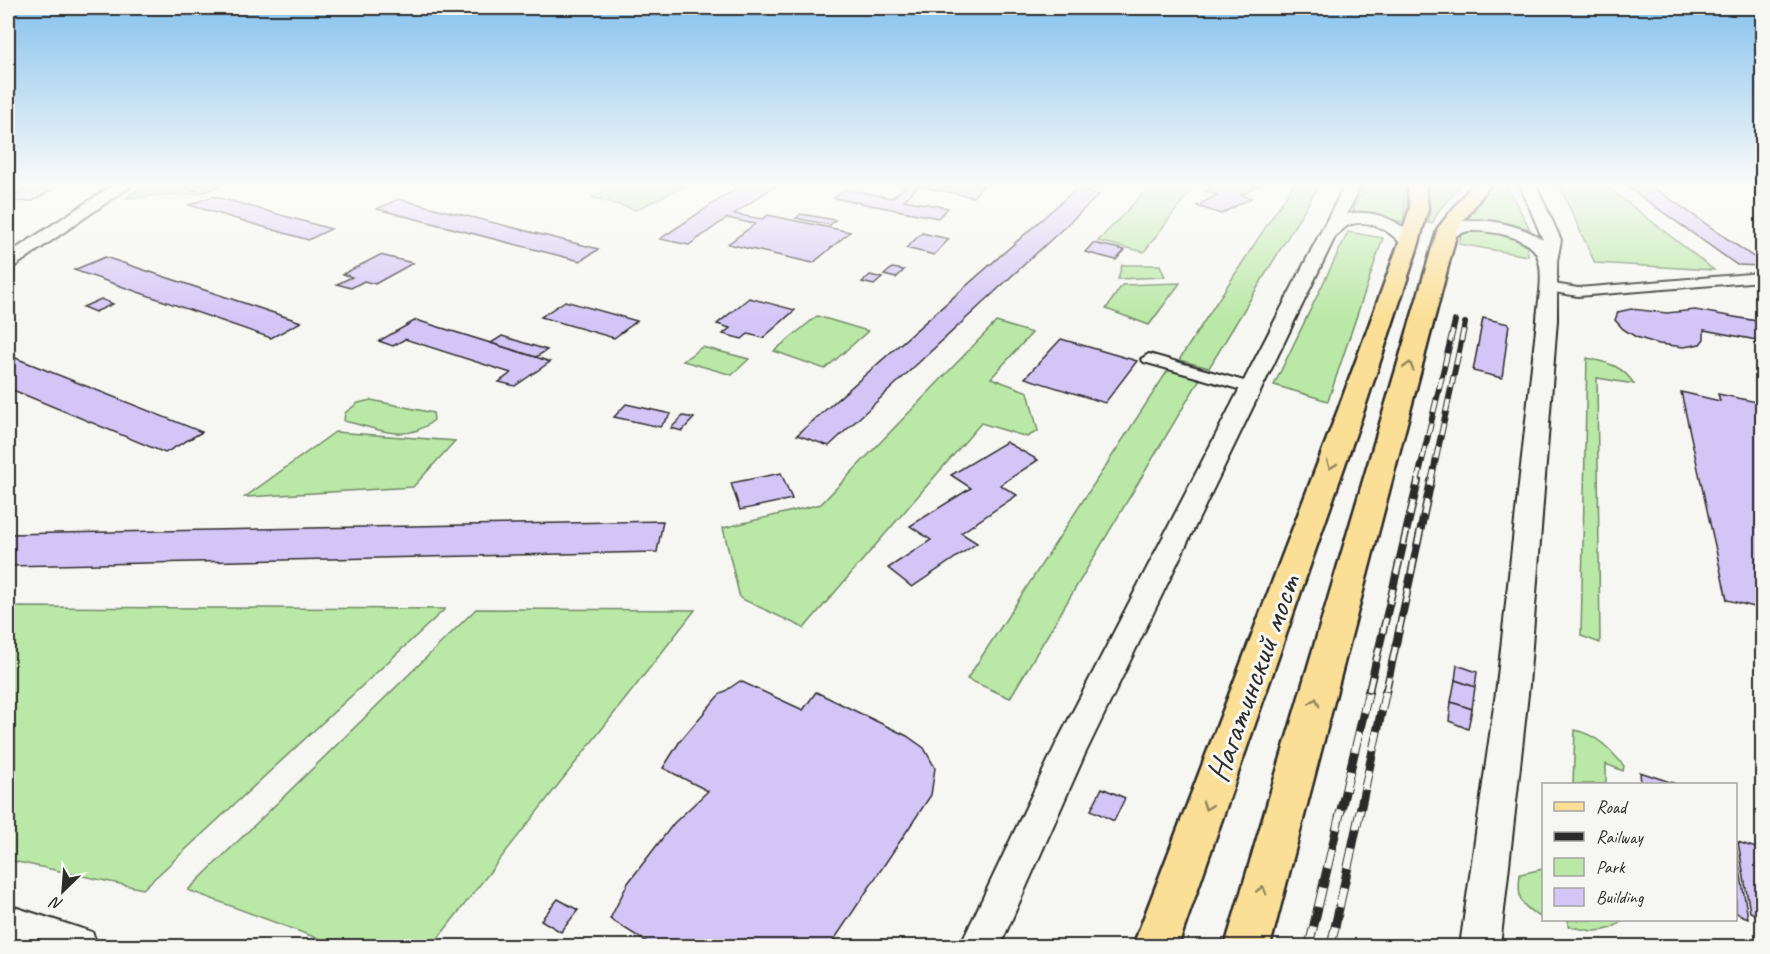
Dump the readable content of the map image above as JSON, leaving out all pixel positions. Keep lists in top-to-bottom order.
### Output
{
  "streets": {
    "main road": ["Нагатинский мост"]
  },
  "legend": [
    "Road",
    "Railway",
    "Park",
    "Building"
  ],
  "north": "bottom left"
}
